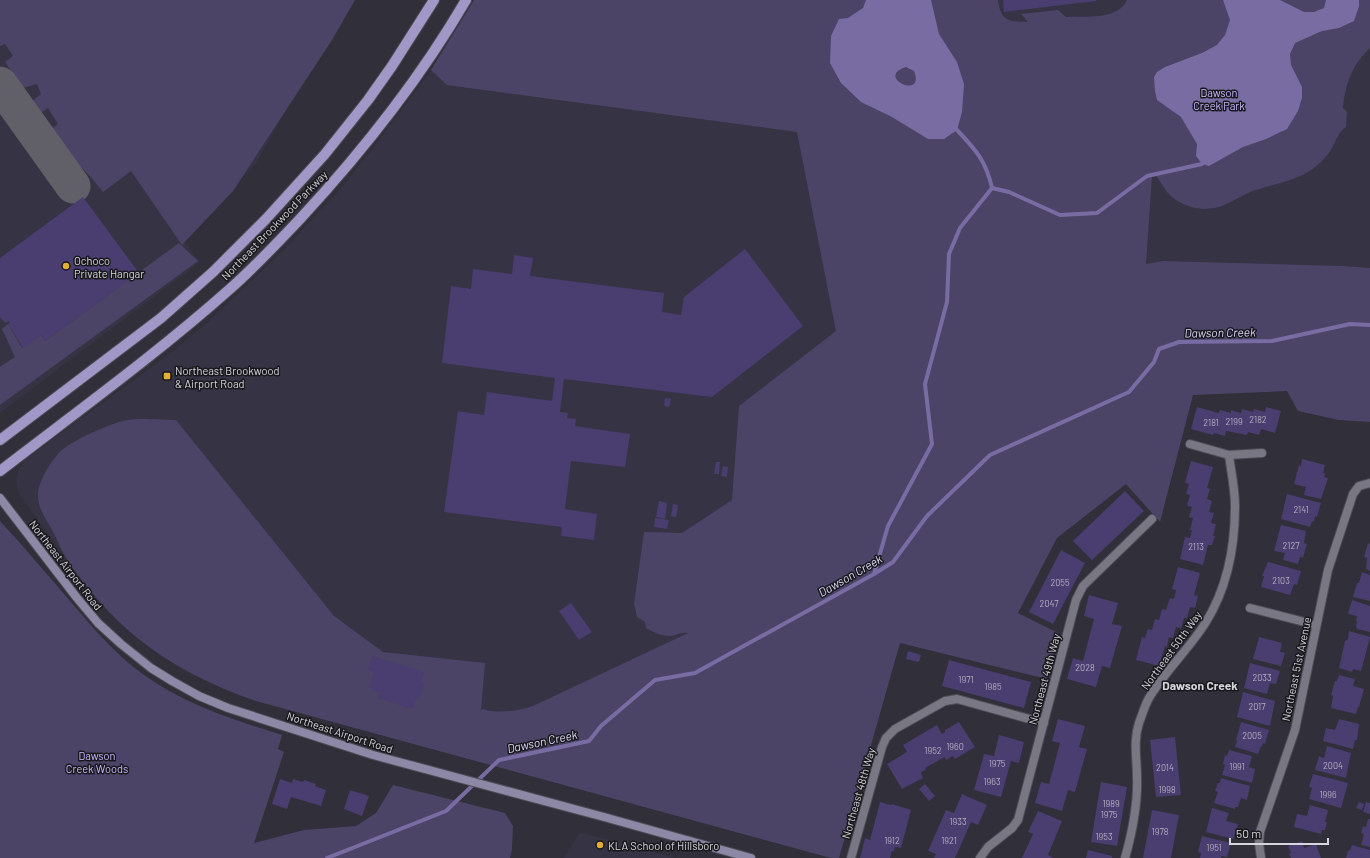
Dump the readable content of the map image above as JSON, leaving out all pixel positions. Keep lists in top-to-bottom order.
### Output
{
  "streets": {
    "main road": ["Northeast Brookwood Parkway"],
    "street": [
      "Northeast Airport Road",
      "Northeast 50th Way",
      "Northeast 51st Avenue",
      "Northeast 49th Way",
      "Northeast 48th Way"
    ]
  },
  "crossings": [
    ["Northeast 49th Way", "Northeast 48th Way"]
  ],
  "districts": ["Dawson Creek"],
  "water": ["Dawson Creek"],
  "parks": ["Dawson Creek Park", "Dawson Creek Woods"],
  "places": {
    "other": ["Ochoco Private Hangar", "KLA School of Hillsboro"],
    "transit": ["Northeast Brookwood & Airport Road"]
  },
  "house_numbers": [
    "2182",
    "2199",
    "2181",
    "2141",
    "2127",
    "2113",
    "2103",
    "2055",
    "2047",
    "2028",
    "2033",
    "1971",
    "1985",
    "2017",
    "2005",
    "1960",
    "1952",
    "1975",
    "2004",
    "1991",
    "2014",
    "1963",
    "1998",
    "1996",
    "1989",
    "1975",
    "1933",
    "1978",
    "1953",
    "1912",
    "1921",
    "1951"
  ],
  "scale_bar": "50 m"
}
